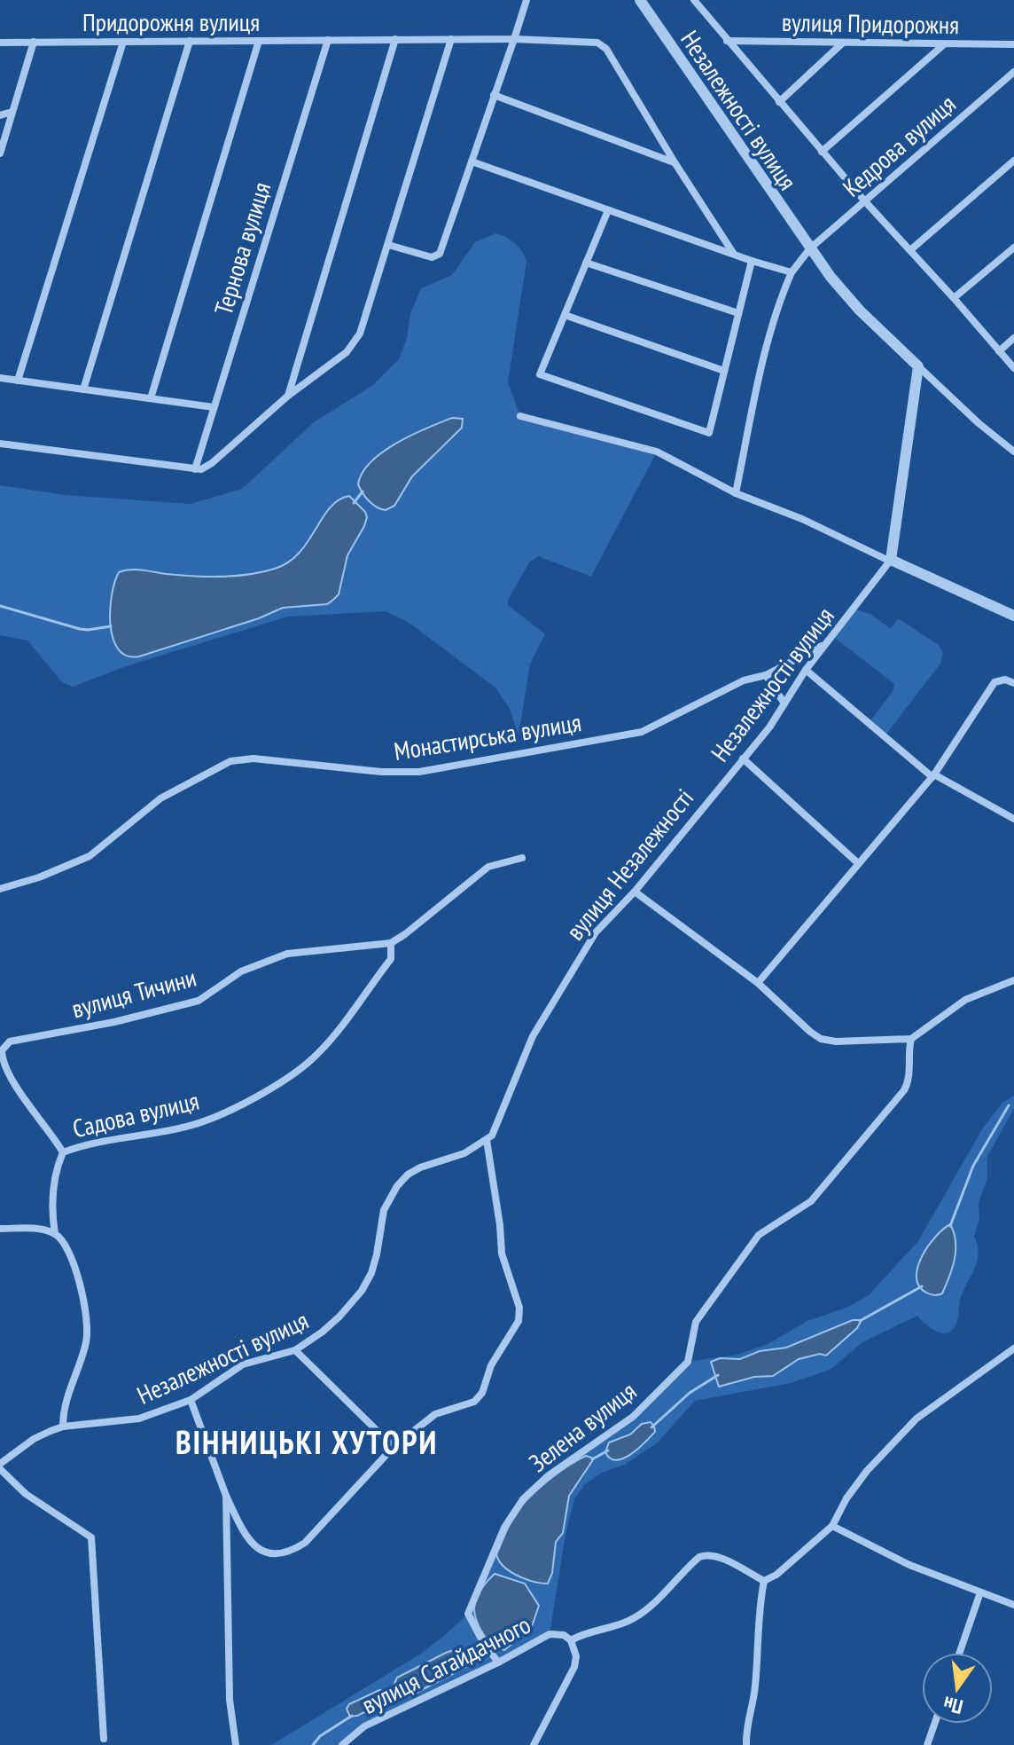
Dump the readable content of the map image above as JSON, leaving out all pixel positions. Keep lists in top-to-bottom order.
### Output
{
  "streets": {
    "street": [
      "Придорожня вулиця",
      "вулиця Придорожня",
      "Незалежності вулиця",
      "Кедрова вулиця",
      "Тернова вулиця",
      "Монастирська вулиця",
      "вулиця Тичини",
      "Садова вулиця",
      "Зелена вулиця",
      "вулиця Сагайдачного"
    ]
  },
  "crossings": [
    ["Придорожня вулиця", "Тернова вулиця"],
    ["Незалежності вулиця", "Кедрова вулиця"],
    ["Незалежності вулиця", "Монастирська вулиця"],
    ["вулиця Тичини", "Садова вулиця"],
    ["Зелена вулиця", "вулиця Сагайдачного"]
  ],
  "districts": ["ВІННИЦЬКІ ХУТОРИ"],
  "north": "bottom"
}
